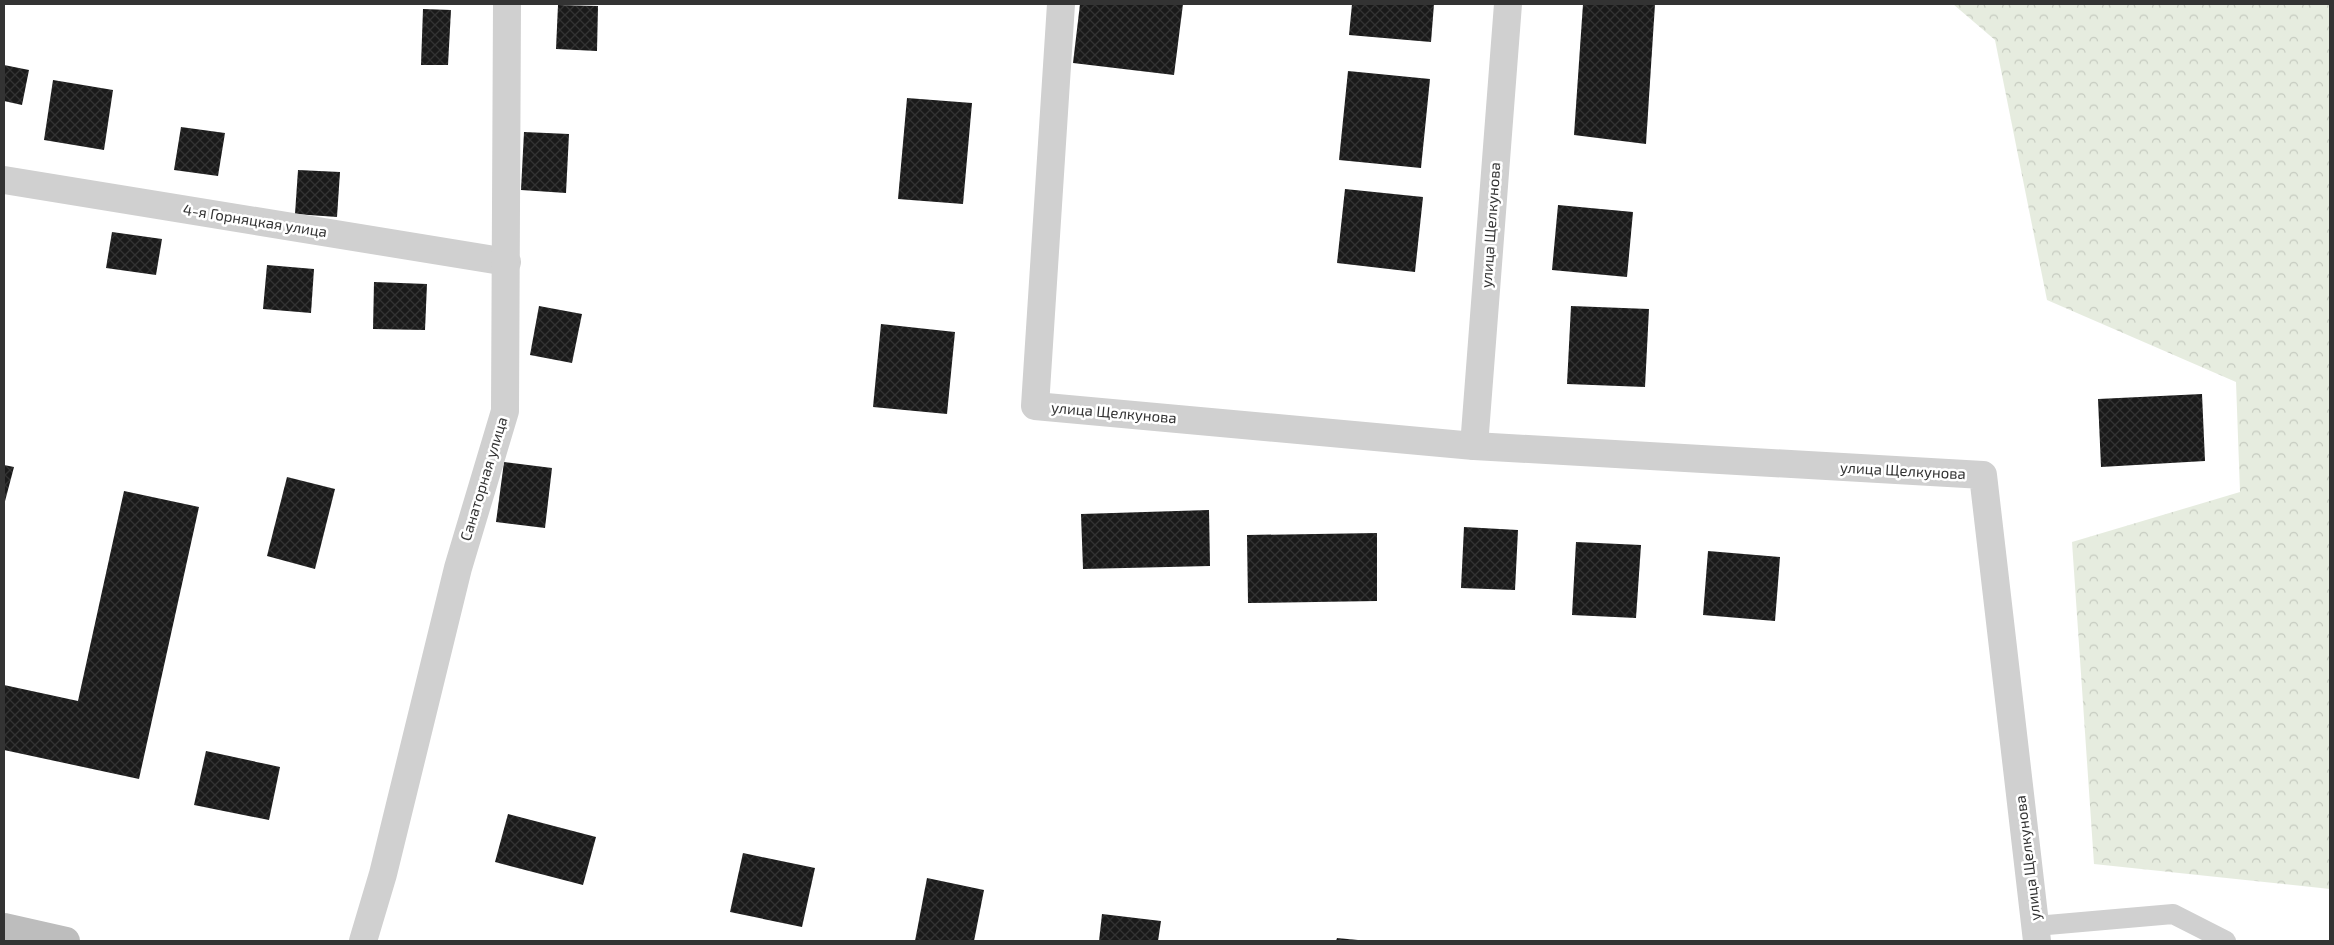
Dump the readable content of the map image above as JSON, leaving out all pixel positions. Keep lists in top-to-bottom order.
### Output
{
  "streets": {
    "street": ["4-я Горняцкая улица", "улица Щелкунова", "Санаторная улица"]
  },
  "crossings": [
    ["4-я Горняцкая улица", "Санаторная улица"]
  ]
}
